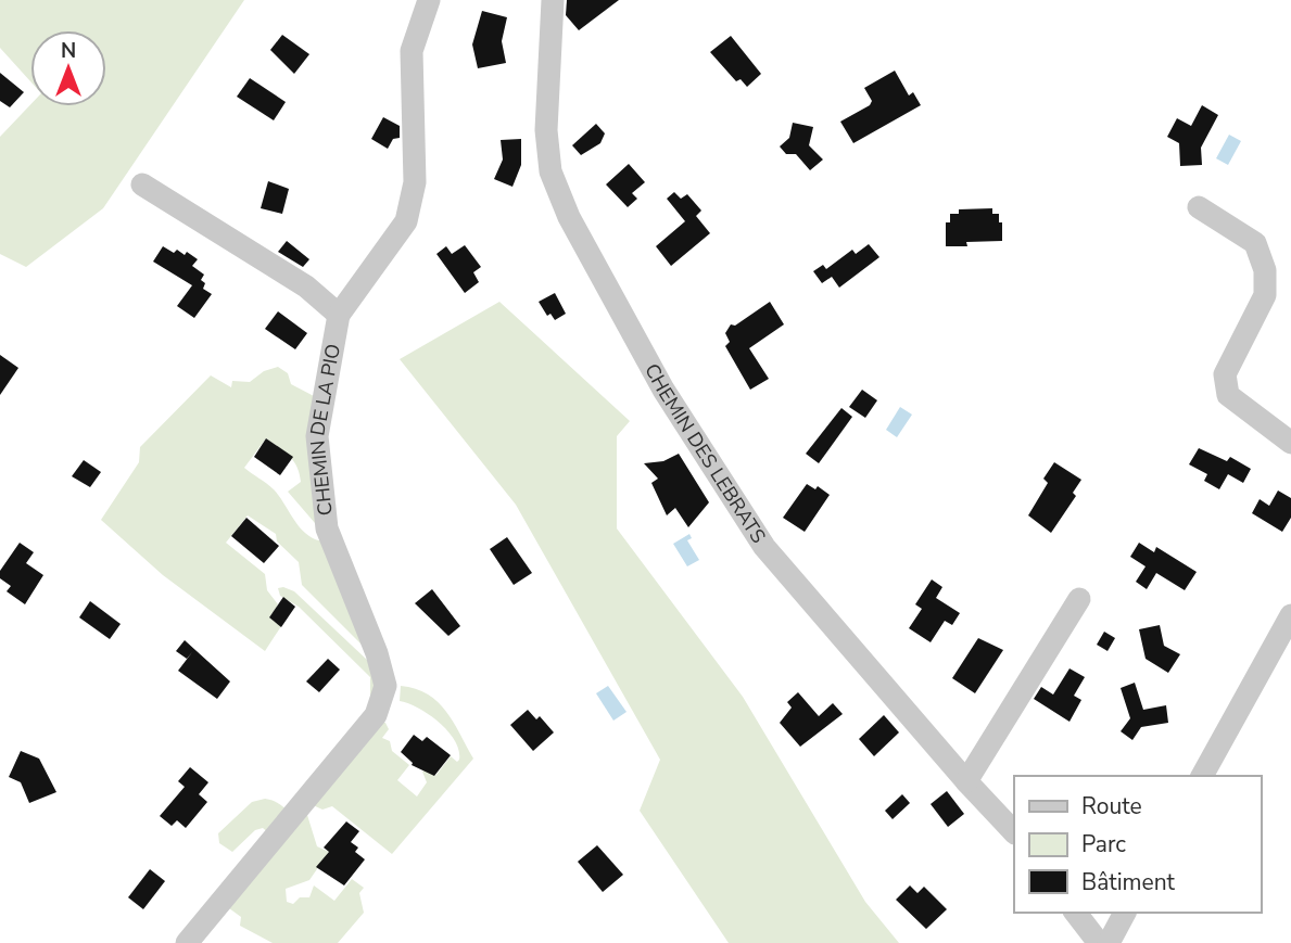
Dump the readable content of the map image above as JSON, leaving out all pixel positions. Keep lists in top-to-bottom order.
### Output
{
  "streets": {
    "street": ["CHEMIN DE LA PIO", "CHEMIN DES LEBRATS"]
  },
  "legend": ["Route", "Parc", "Bâtiment"],
  "north": "top"
}
